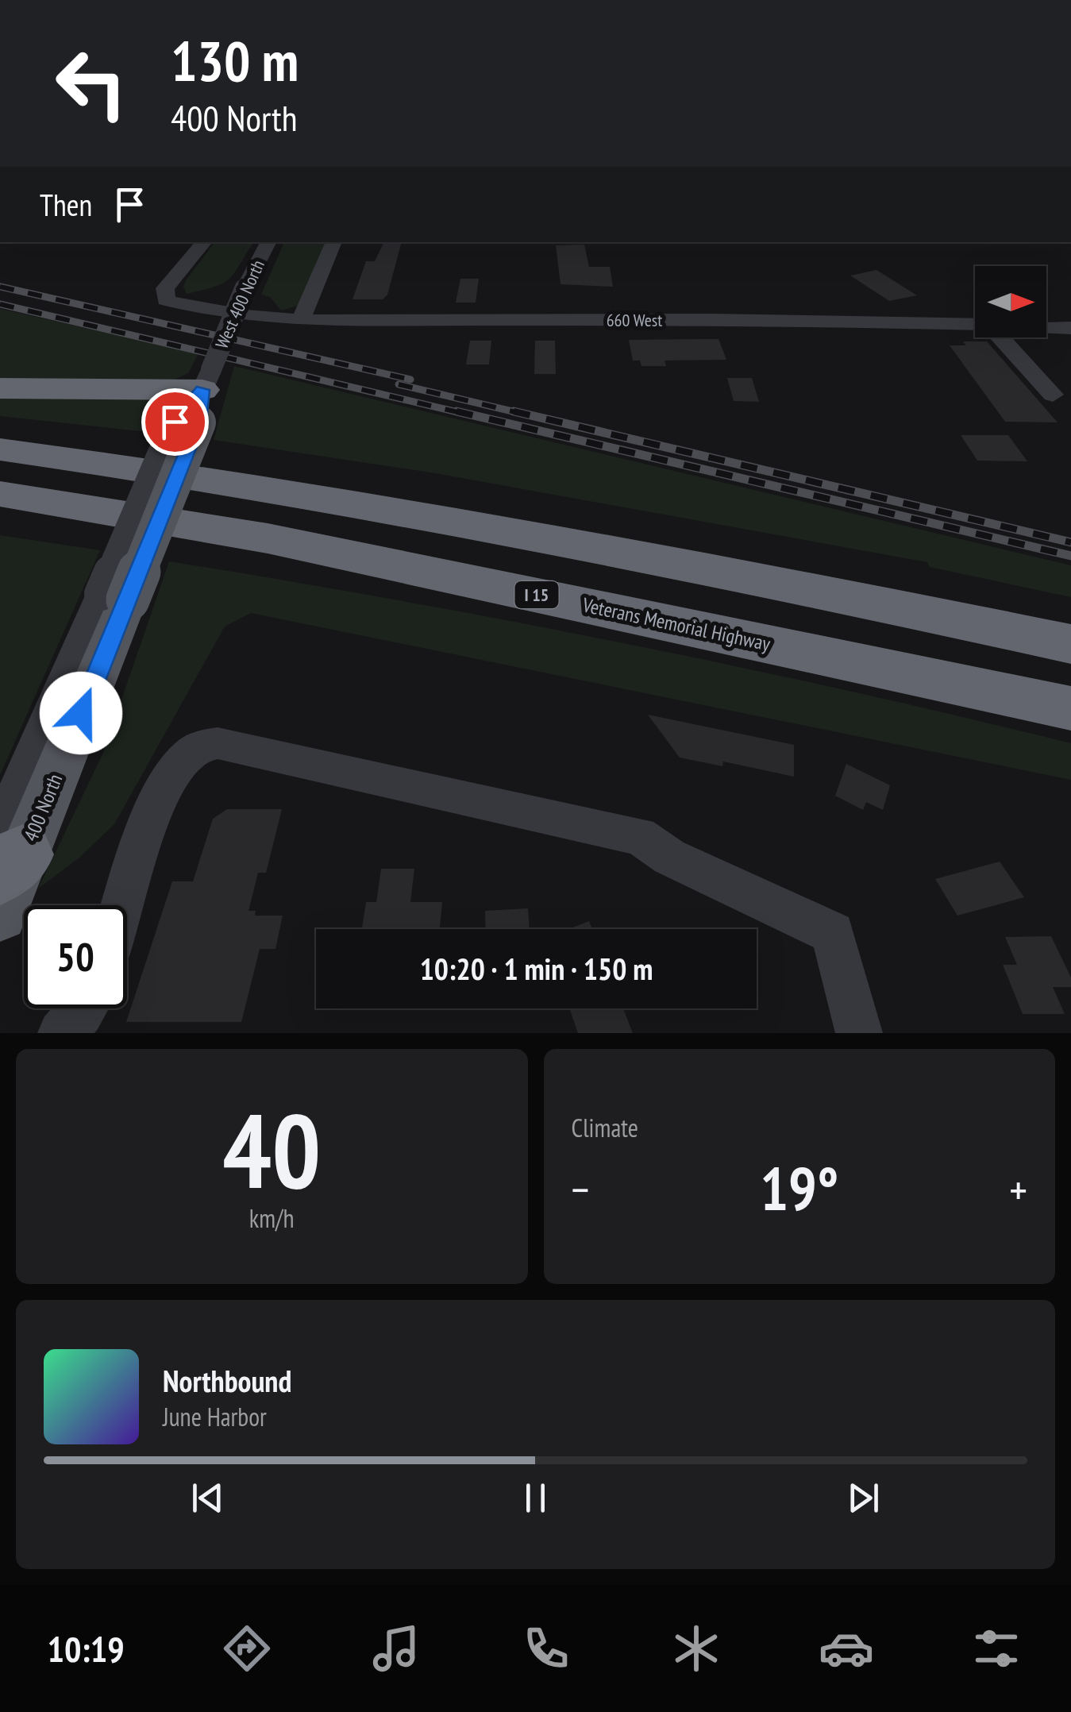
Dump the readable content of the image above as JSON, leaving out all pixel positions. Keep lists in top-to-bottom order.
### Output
{
  "streets": {
    "highway": ["I 15", "Veterans Memorial Highway"],
    "main road": ["400 North"],
    "street": ["West 400 North", "660 West"]
  },
  "crossings": [
    ["West 400 North", "400 North"]
  ],
  "north": "right",
  "page": {
    "turn": ["130 m", "400 North"],
    "then": "Then",
    "limit": "50",
    "trip": "10:20 · 1 min · 150 m",
    "tile": [
      ["40", "km/h"],
      "Climate"
    ],
    "heat": ["−", "19°", "+"],
    "song": ["Northbound", "June Harbor"],
    "tabs": "10:19"
  }
}
